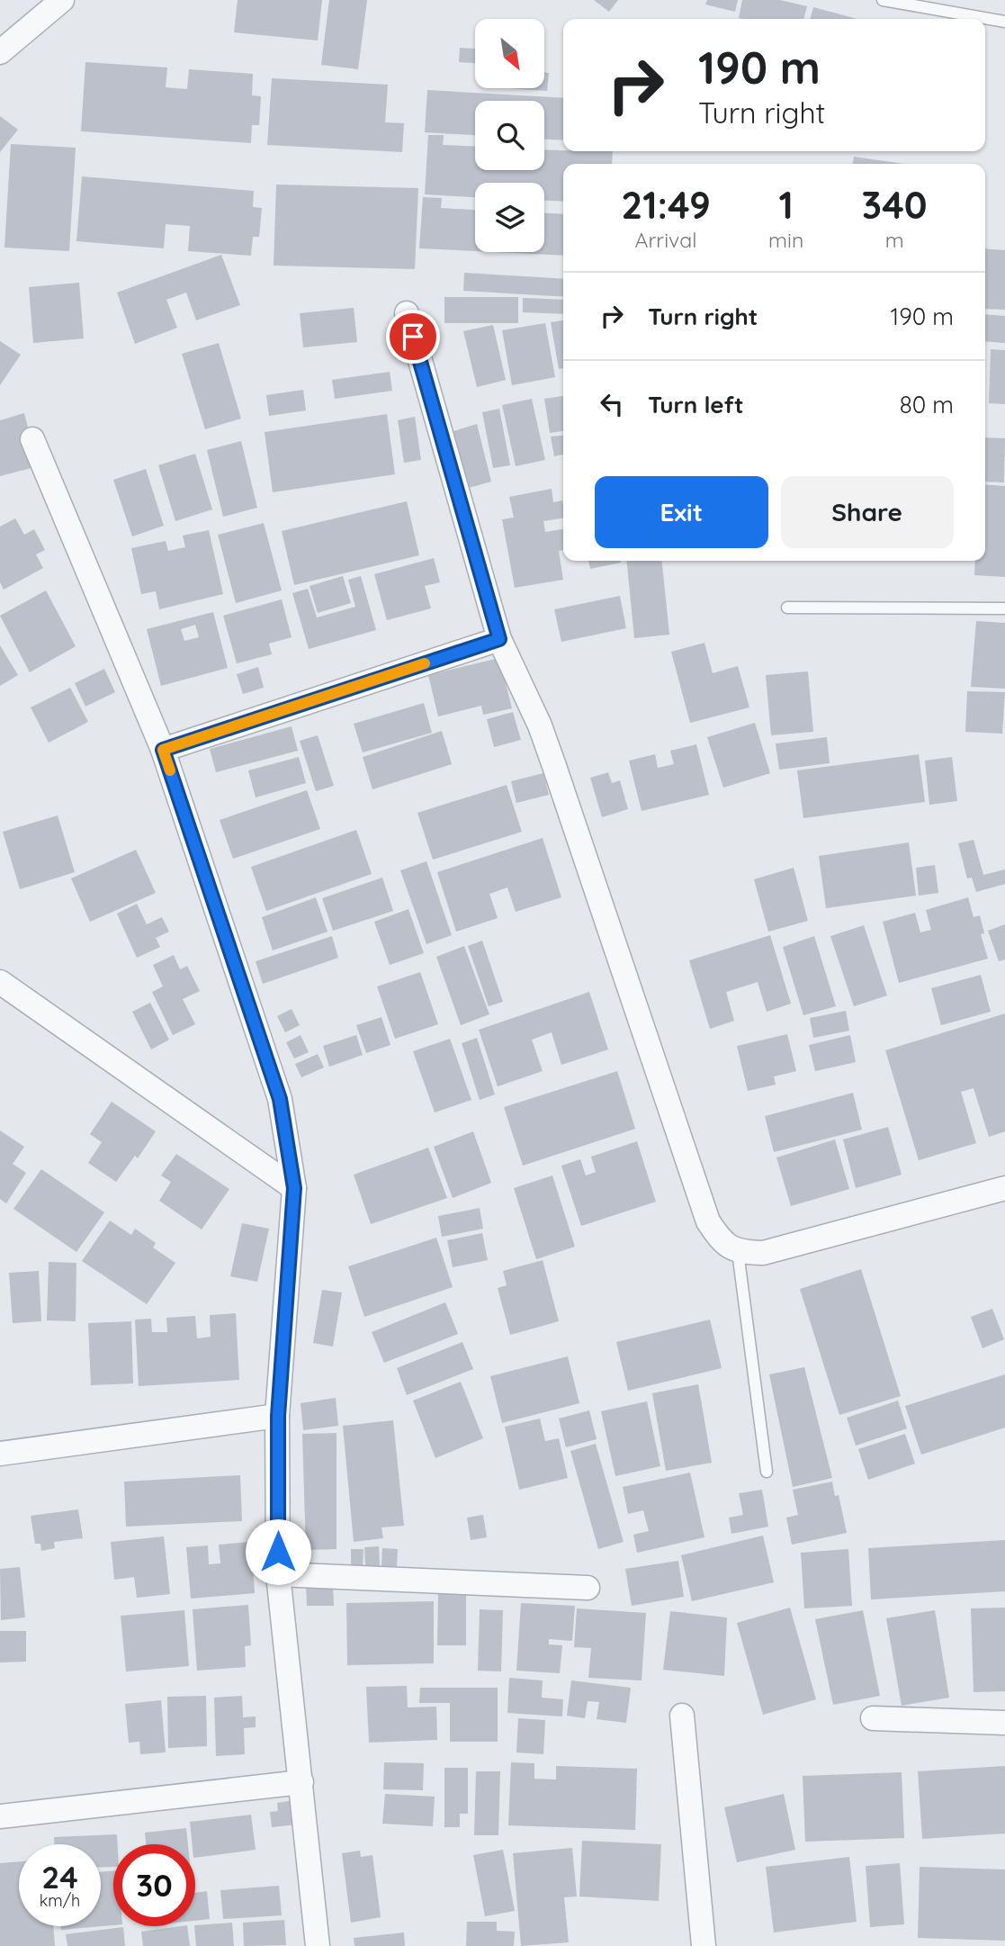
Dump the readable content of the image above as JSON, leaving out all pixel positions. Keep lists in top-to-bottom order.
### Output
{
  "north": "bottom right",
  "page": {
    "turn": ["190 m", "Turn right"],
    "eta": [
      "21:49",
      "Arrival",
      "1",
      "min",
      "340",
      "m"
    ],
    "list": [
      {
        "name": "Turn right",
        "value": "190 m"
      },
      {
        "name": "Turn left",
        "value": "80 m"
      }
    ],
    "buttons": ["Exit", "Share"],
    "speed": "24 km/h",
    "limit": "30"
  }
}
